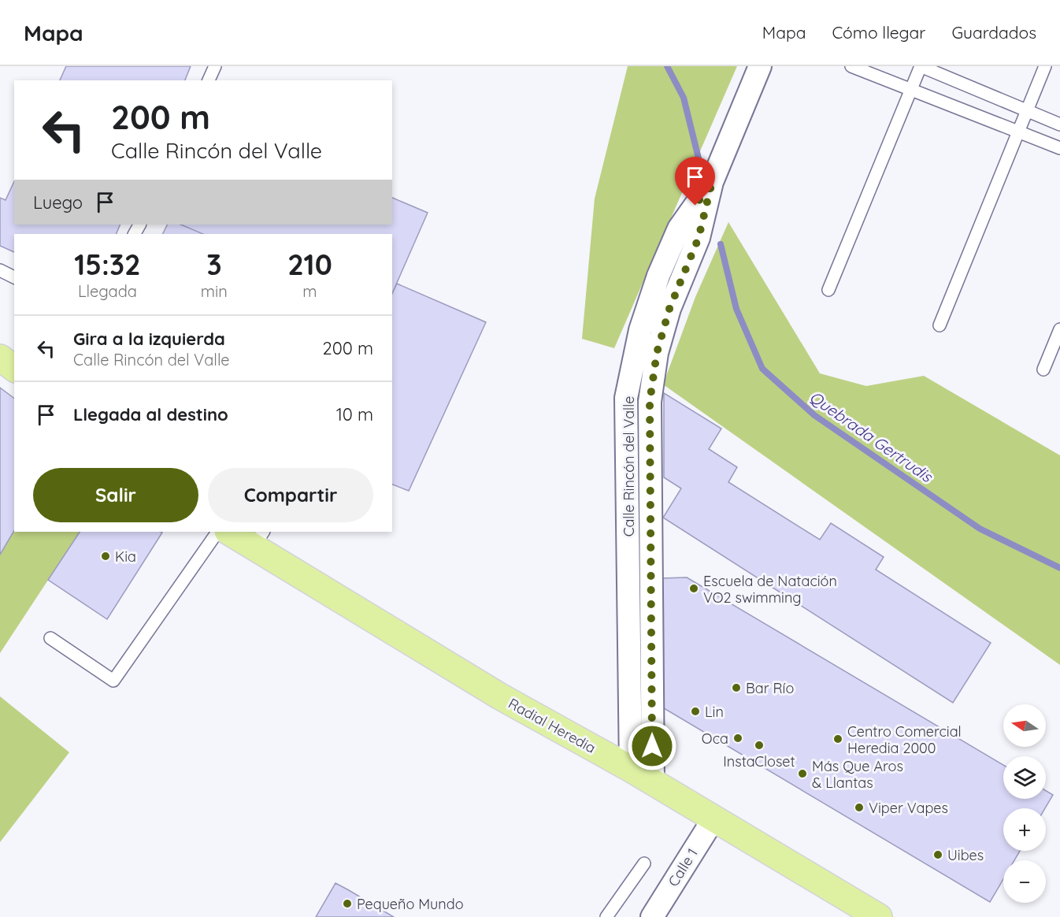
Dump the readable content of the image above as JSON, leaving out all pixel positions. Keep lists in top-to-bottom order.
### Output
{
  "streets": {
    "main road": ["Radial Heredia"],
    "street": ["Calle Rincón del Valle", "Calle 1"]
  },
  "crossings": [
    ["Calle Rincón del Valle", "Radial Heredia"],
    ["Radial Heredia", "Calle 1"]
  ],
  "water": ["Quebrada Gertrudis"],
  "places": [
    "Kia",
    "Escuela de Natación VO2 swimming",
    "Bar Río",
    "Lin",
    "Oca",
    "Centro Comercial Heredia 2000",
    "InstaCloset",
    "Más Que Aros & Llantas",
    "Viper Vapes",
    "Uibes",
    "Pequeño Mundo"
  ],
  "north": "left",
  "page": {
    "header": "Mapa",
    "nav": ["Mapa", "Cómo llegar", "Guardados"],
    "turn": ["200 m", "Calle Rincón del Valle"],
    "then": "Luego",
    "eta": [
      "15:32",
      "Llegada",
      "3",
      "min",
      "210",
      "m"
    ],
    "list": [
      {
        "name": "Gira a la izquierda",
        "note": "Calle Rincón del Valle",
        "value": "200 m"
      },
      {
        "name": "Llegada al destino",
        "value": "10 m"
      }
    ],
    "buttons": ["Salir", "Compartir"],
    "map_buttons": ["+", "−"]
  }
}
